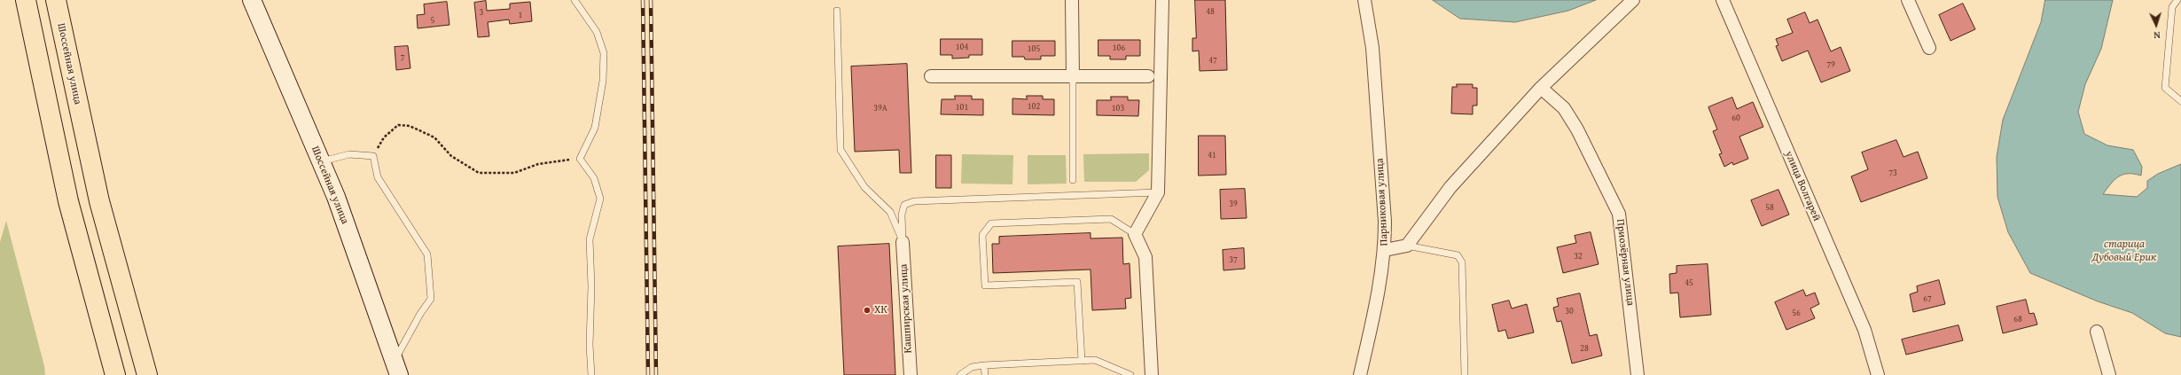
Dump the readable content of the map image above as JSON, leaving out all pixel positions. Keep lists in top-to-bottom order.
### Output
{
  "streets": {
    "main road": ["Шоссейная улица"],
    "street": [
      "улица Волгарей",
      "Парниковая улица",
      "Приозёрная улица",
      "Кашпирская улица"
    ]
  },
  "water": ["старица Дубовый Ерик"],
  "places": ["ХК"],
  "house_numbers": [
    "48",
    "3",
    "1",
    "5",
    "104",
    "106",
    "105",
    "7",
    "47",
    "79",
    "102",
    "101",
    "39А",
    "103",
    "60",
    "41",
    "73",
    "39",
    "58",
    "32",
    "37",
    "45",
    "67",
    "30",
    "56",
    "68",
    "28"
  ],
  "north": "bottom"
}
